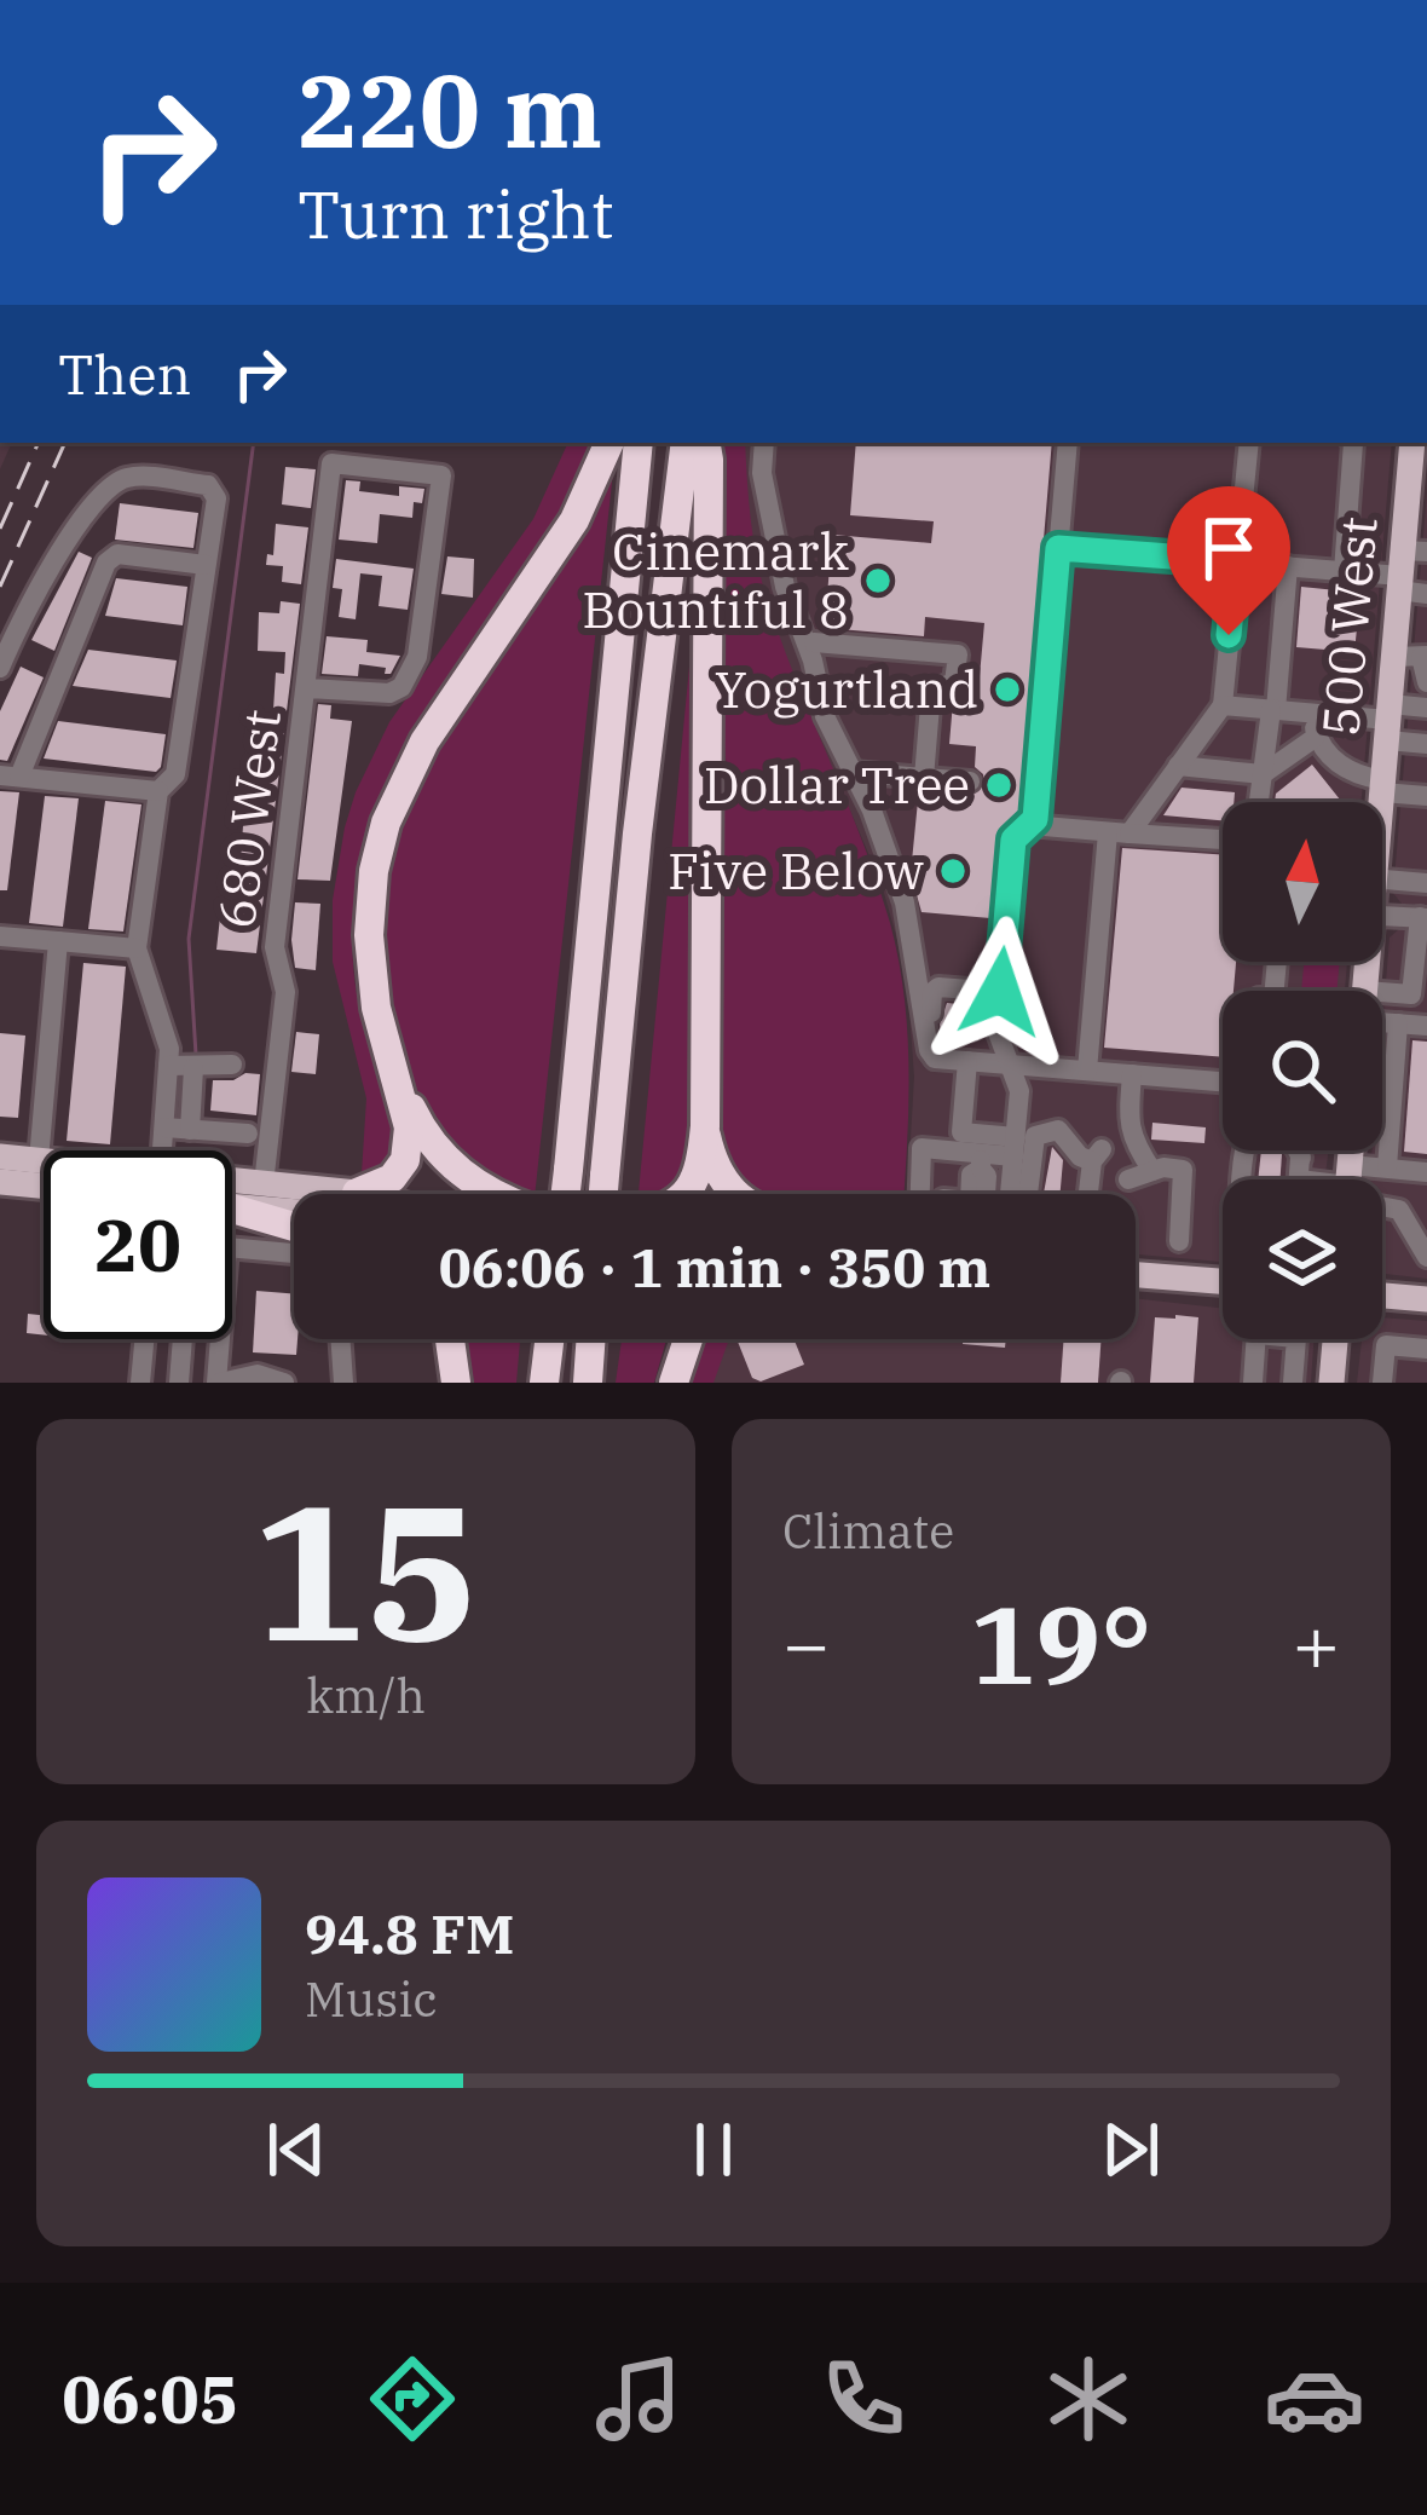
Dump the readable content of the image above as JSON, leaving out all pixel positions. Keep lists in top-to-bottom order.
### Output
{
  "streets": {
    "main road": ["500 West"],
    "street": ["680 West"]
  },
  "places": [
    "Cinemark Bountiful 8",
    "Yogurtland",
    "Dollar Tree",
    "Five Below"
  ],
  "north": "top",
  "page": {
    "turn": ["220 m", "Turn right"],
    "then": "Then",
    "limit": "20",
    "trip": "06:06 · 1 min · 350 m",
    "tile": [
      ["15", "km/h"],
      "Climate"
    ],
    "heat": ["−", "19°", "+"],
    "song": ["94.8 FM", "Music"],
    "tabs": "06:05"
  }
}
